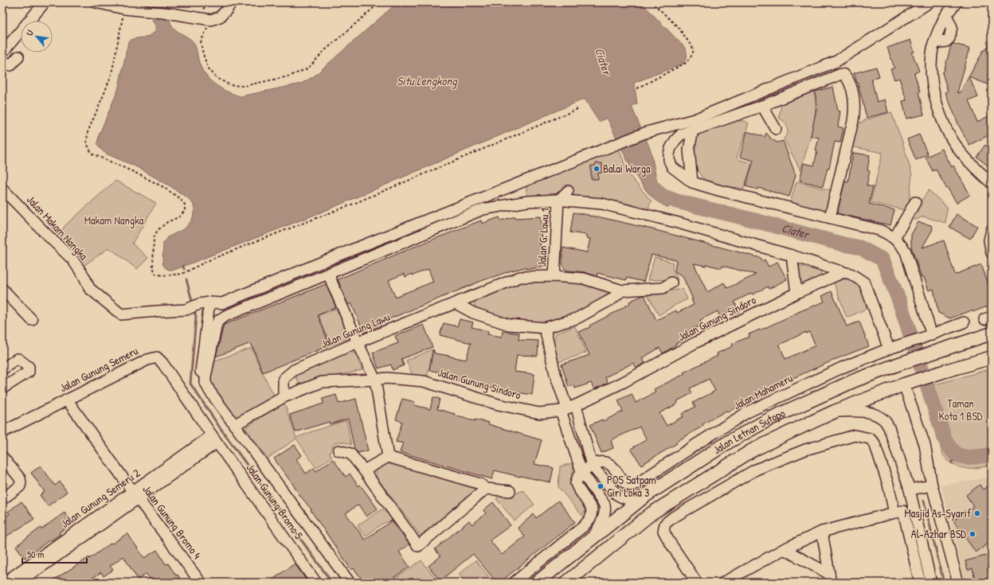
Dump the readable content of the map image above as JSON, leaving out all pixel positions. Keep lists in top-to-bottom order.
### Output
{
  "streets": {
    "main road": ["Jalan Letnan Sutopo"],
    "street": [
      "Jalan Makam Nangka",
      "Jalan G. Lawu 1",
      "Jalan Gunung Sindoro",
      "Jalan Gunung Lawu",
      "Jalan Gunung Semeru",
      "Jalan Mahameru",
      "Jalan Gunung Semeru 2",
      "Jalan Gunung Bromo 5",
      "Jalan Gunung Bromo 4"
    ]
  },
  "crossings": [
    ["Jalan G. Lawu 1", "Jalan Gunung Lawu"],
    ["Jalan Gunung Sindoro", "Jalan Gunung Lawu"],
    ["Jalan Gunung Semeru", "Jalan Gunung Semeru 2"],
    ["Jalan Gunung Semeru", "Jalan Gunung Bromo 5"],
    ["Jalan Gunung Semeru", "Jalan Gunung Bromo 4"],
    ["Jalan Gunung Semeru 2", "Jalan Gunung Bromo 5"],
    ["Jalan Gunung Semeru 2", "Jalan Gunung Bromo 4"]
  ],
  "water": ["Ciater", "Situ Lengkong"],
  "parks": ["Makam Nangka", "Taman Kota 1 BSD"],
  "places": [
    "Balai Warga",
    "POS Satpam Giri Loka 3",
    "Masjid As-Syarif",
    "Al-Azhar BSD"
  ],
  "scale_bar": "50 m",
  "north": "top left"
}
